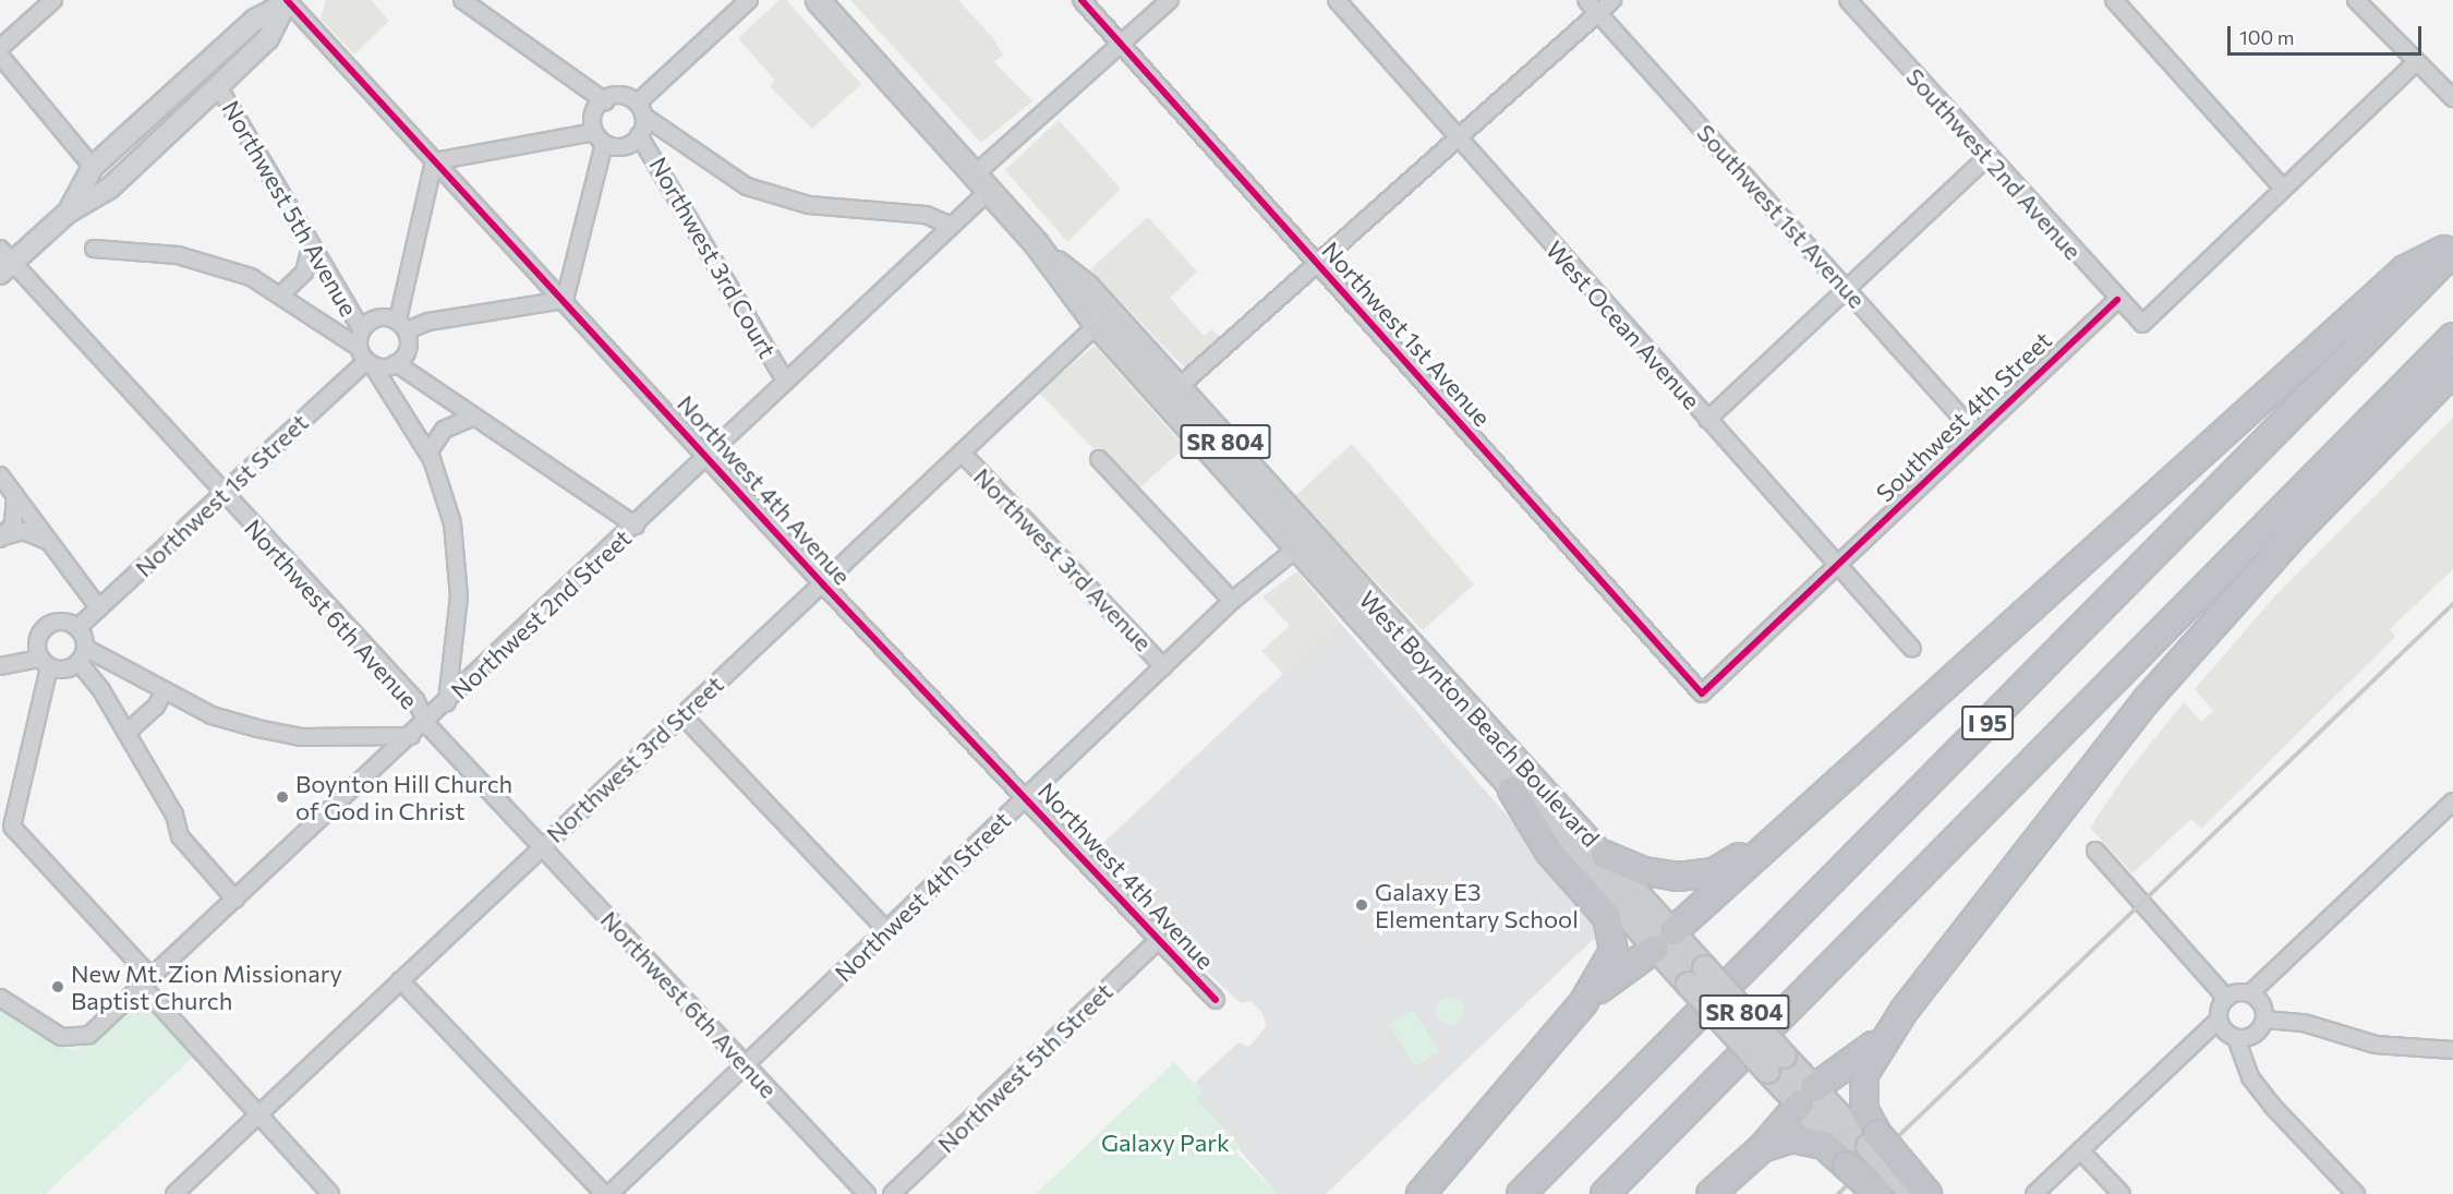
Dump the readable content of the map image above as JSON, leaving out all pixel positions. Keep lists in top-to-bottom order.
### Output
{
  "streets": {
    "highway": ["I 95"],
    "main road": ["SR 804", "West Boynton Beach Boulevard"],
    "street": [
      "Southwest 2nd Avenue",
      "Northwest 5th Avenue",
      "Southwest 1st Avenue",
      "Northwest 3rd Court",
      "West Ocean Avenue",
      "Northwest 1st Avenue",
      "Southwest 4th Street",
      "Northwest 4th Avenue",
      "Northwest 1st Street",
      "Northwest 3rd Avenue",
      "Northwest 6th Avenue",
      "Northwest 2nd Street",
      "Northwest 3rd Street",
      "Northwest 4th Street",
      "Northwest 5th Street"
    ]
  },
  "crossings": [
    ["Southwest 2nd Avenue", "Southwest 4th Street"],
    ["Northwest 5th Avenue", "Northwest 1st Street"],
    ["Southwest 1st Avenue", "Southwest 4th Street"],
    ["Northwest 3rd Court", "Northwest 2nd Street"],
    ["West Ocean Avenue", "Northwest 1st Avenue"],
    ["West Ocean Avenue", "Southwest 4th Street"],
    ["Northwest 1st Avenue", "Southwest 4th Street"],
    ["Northwest 1st Avenue", "Northwest 2nd Street"],
    ["Northwest 4th Avenue", "Northwest 2nd Street"],
    ["Northwest 4th Avenue", "Northwest 3rd Street"],
    ["Northwest 4th Avenue", "Northwest 4th Street"],
    ["Northwest 4th Avenue", "Northwest 5th Street"],
    ["Northwest 1st Street", "Northwest 6th Avenue"],
    ["Northwest 3rd Avenue", "Northwest 3rd Street"],
    ["Northwest 3rd Avenue", "Northwest 4th Street"],
    ["Northwest 6th Avenue", "Northwest 2nd Street"],
    ["Northwest 6th Avenue", "Northwest 3rd Street"],
    ["Northwest 6th Avenue", "Northwest 4th Street"],
    ["Northwest 2nd Street", "West Boynton Beach Boulevard"],
    ["West Boynton Beach Boulevard", "Northwest 3rd Street"],
    ["West Boynton Beach Boulevard", "Northwest 4th Street"]
  ],
  "parks": ["Galaxy Park"],
  "places": ["Boynton Hill Church of God in Christ", "Galaxy E3 Elementary School", "New Mt. Zion Missionary Baptist Church"],
  "scale_bar": "100 m"
}
